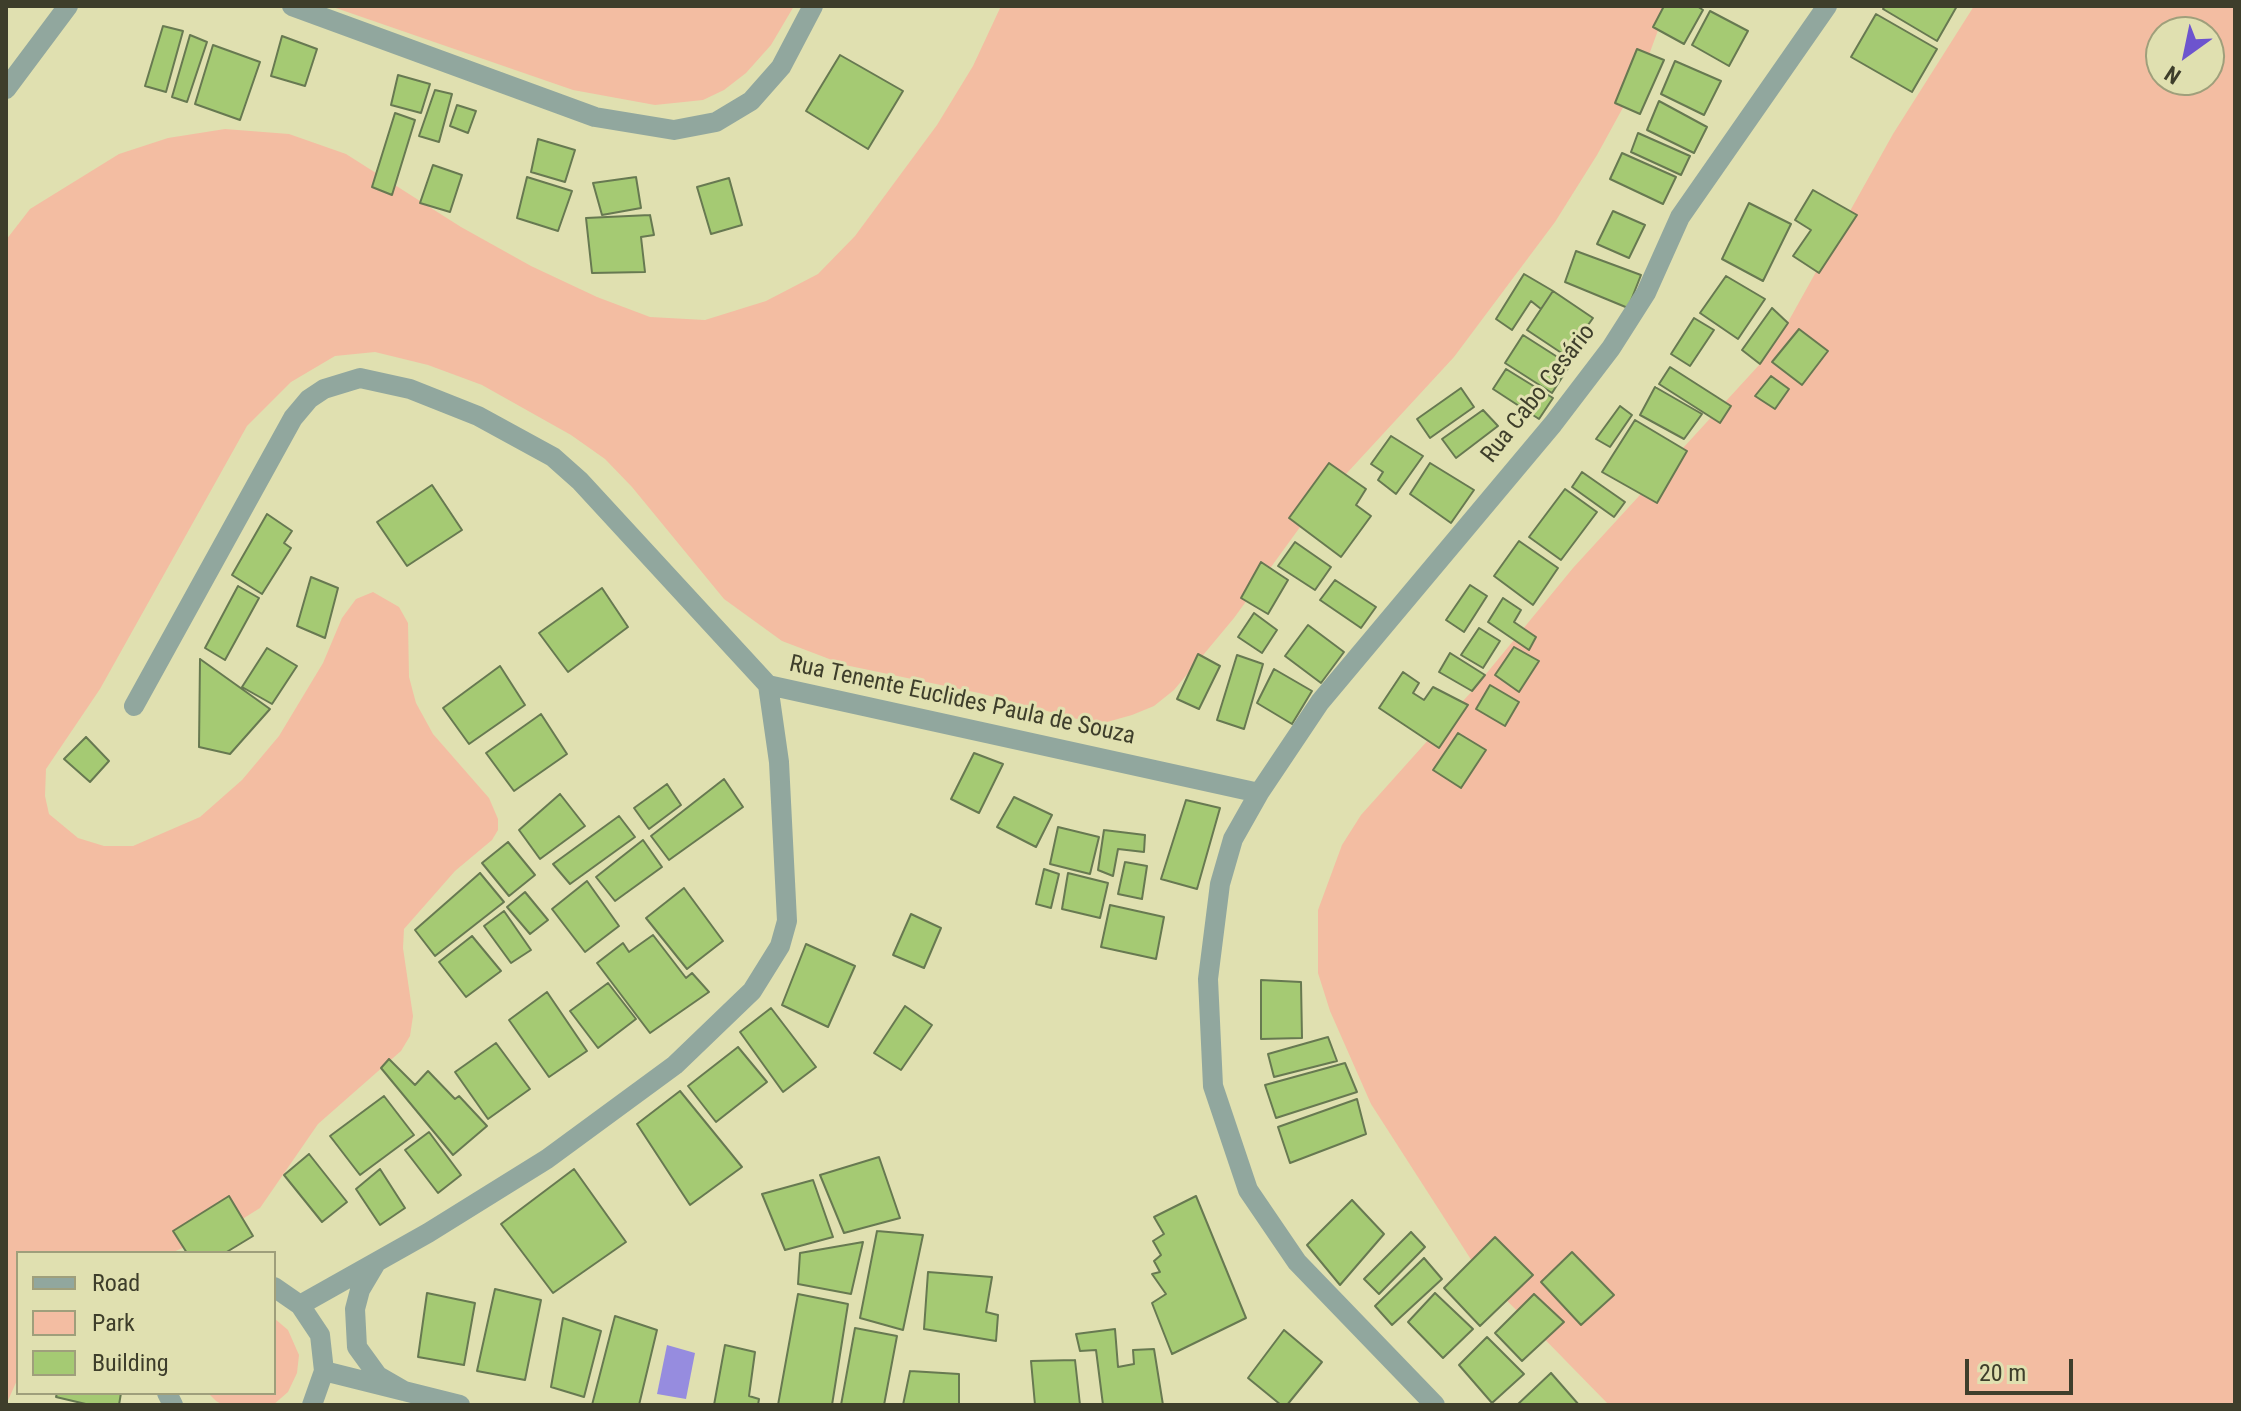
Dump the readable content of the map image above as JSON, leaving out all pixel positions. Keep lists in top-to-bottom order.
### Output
{
  "streets": {
    "street": ["Rua Cabo Cesário", "Rua Tenente Euclides Paula de Souza"]
  },
  "crossings": [
    ["Rua Cabo Cesário", "Rua Tenente Euclides Paula de Souza"]
  ],
  "legend": ["Road", "Park", "Building"],
  "scale_bar": "20 m",
  "north": "bottom left"
}
